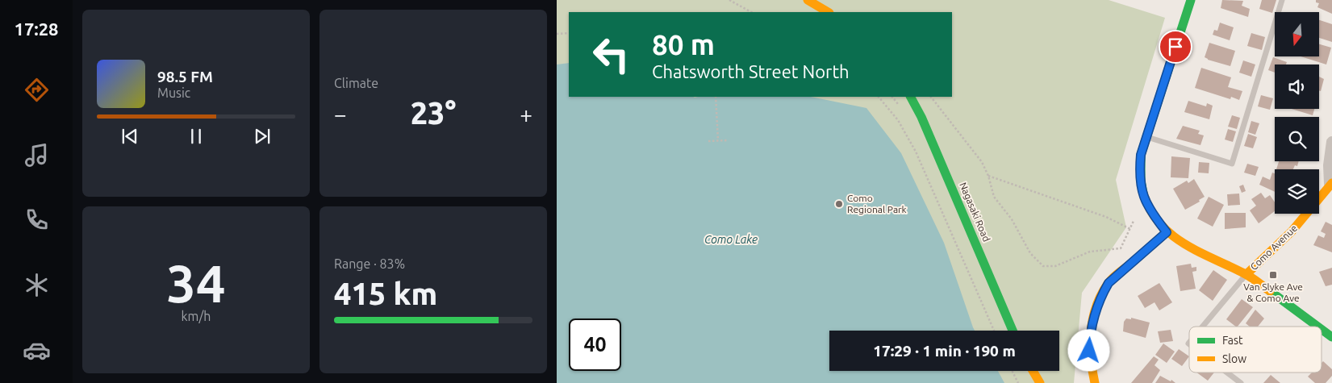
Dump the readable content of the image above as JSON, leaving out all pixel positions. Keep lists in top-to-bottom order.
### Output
{
  "streets": {
    "street": ["Nagasaki Road", "Como Avenue"]
  },
  "water": ["Como Lake"],
  "places": {
    "other": ["Como Regional Park"],
    "transit": ["Van Slyke Ave & Como Ave"]
  },
  "legend": ["Fast", "Slow"],
  "north": "bottom",
  "page": {
    "tabs": "17:28",
    "tile": [
      "Climate",
      ["34", "km/h"],
      ["Range · 83%", "415 km"]
    ],
    "turn": ["80 m", "Chatsworth Street North"],
    "song": ["98.5 FM", "Music"],
    "heat": ["−", "23°", "+"],
    "limit": "40",
    "trip": "17:29 · 1 min · 190 m"
  }
}
